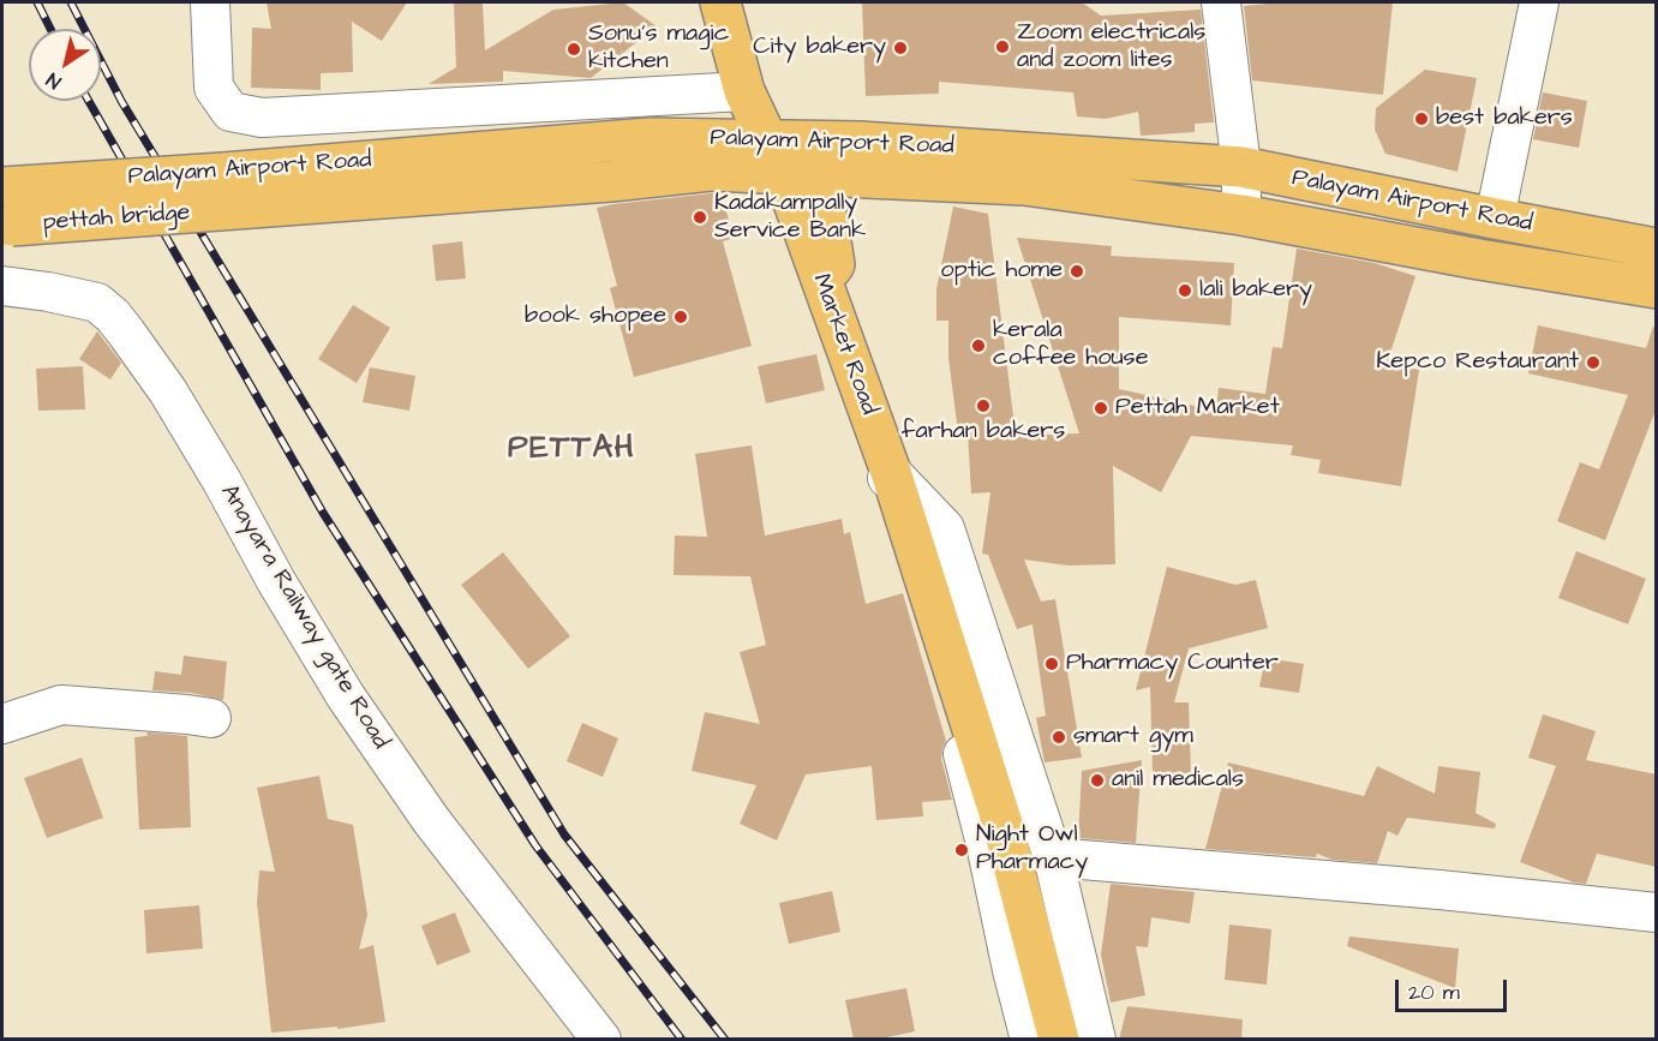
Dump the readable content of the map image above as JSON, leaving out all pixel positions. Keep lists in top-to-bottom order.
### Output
{
  "streets": {
    "main road": ["Palayam Airport Road", "pettah bridge", "Market Road"],
    "street": ["Anayara Railway gate Road"]
  },
  "crossings": [
    ["Palayam Airport Road", "pettah bridge"]
  ],
  "districts": ["PETTAH"],
  "places": [
    "Zoom electricals and zoom lites",
    "City bakery",
    "Sonu's magic kitchen",
    "best bakers",
    "Kadakampally Service Bank",
    "optic home",
    "lali bakery",
    "book shopee",
    "kerala coffee house",
    "Kepco Restaurant",
    "farhan bakers",
    "Pettah Market",
    "Pharmacy Counter",
    "smart gym",
    "anil medicals",
    "Night Owl Pharmacy"
  ],
  "scale_bar": "20 m",
  "north": "bottom left"
}
